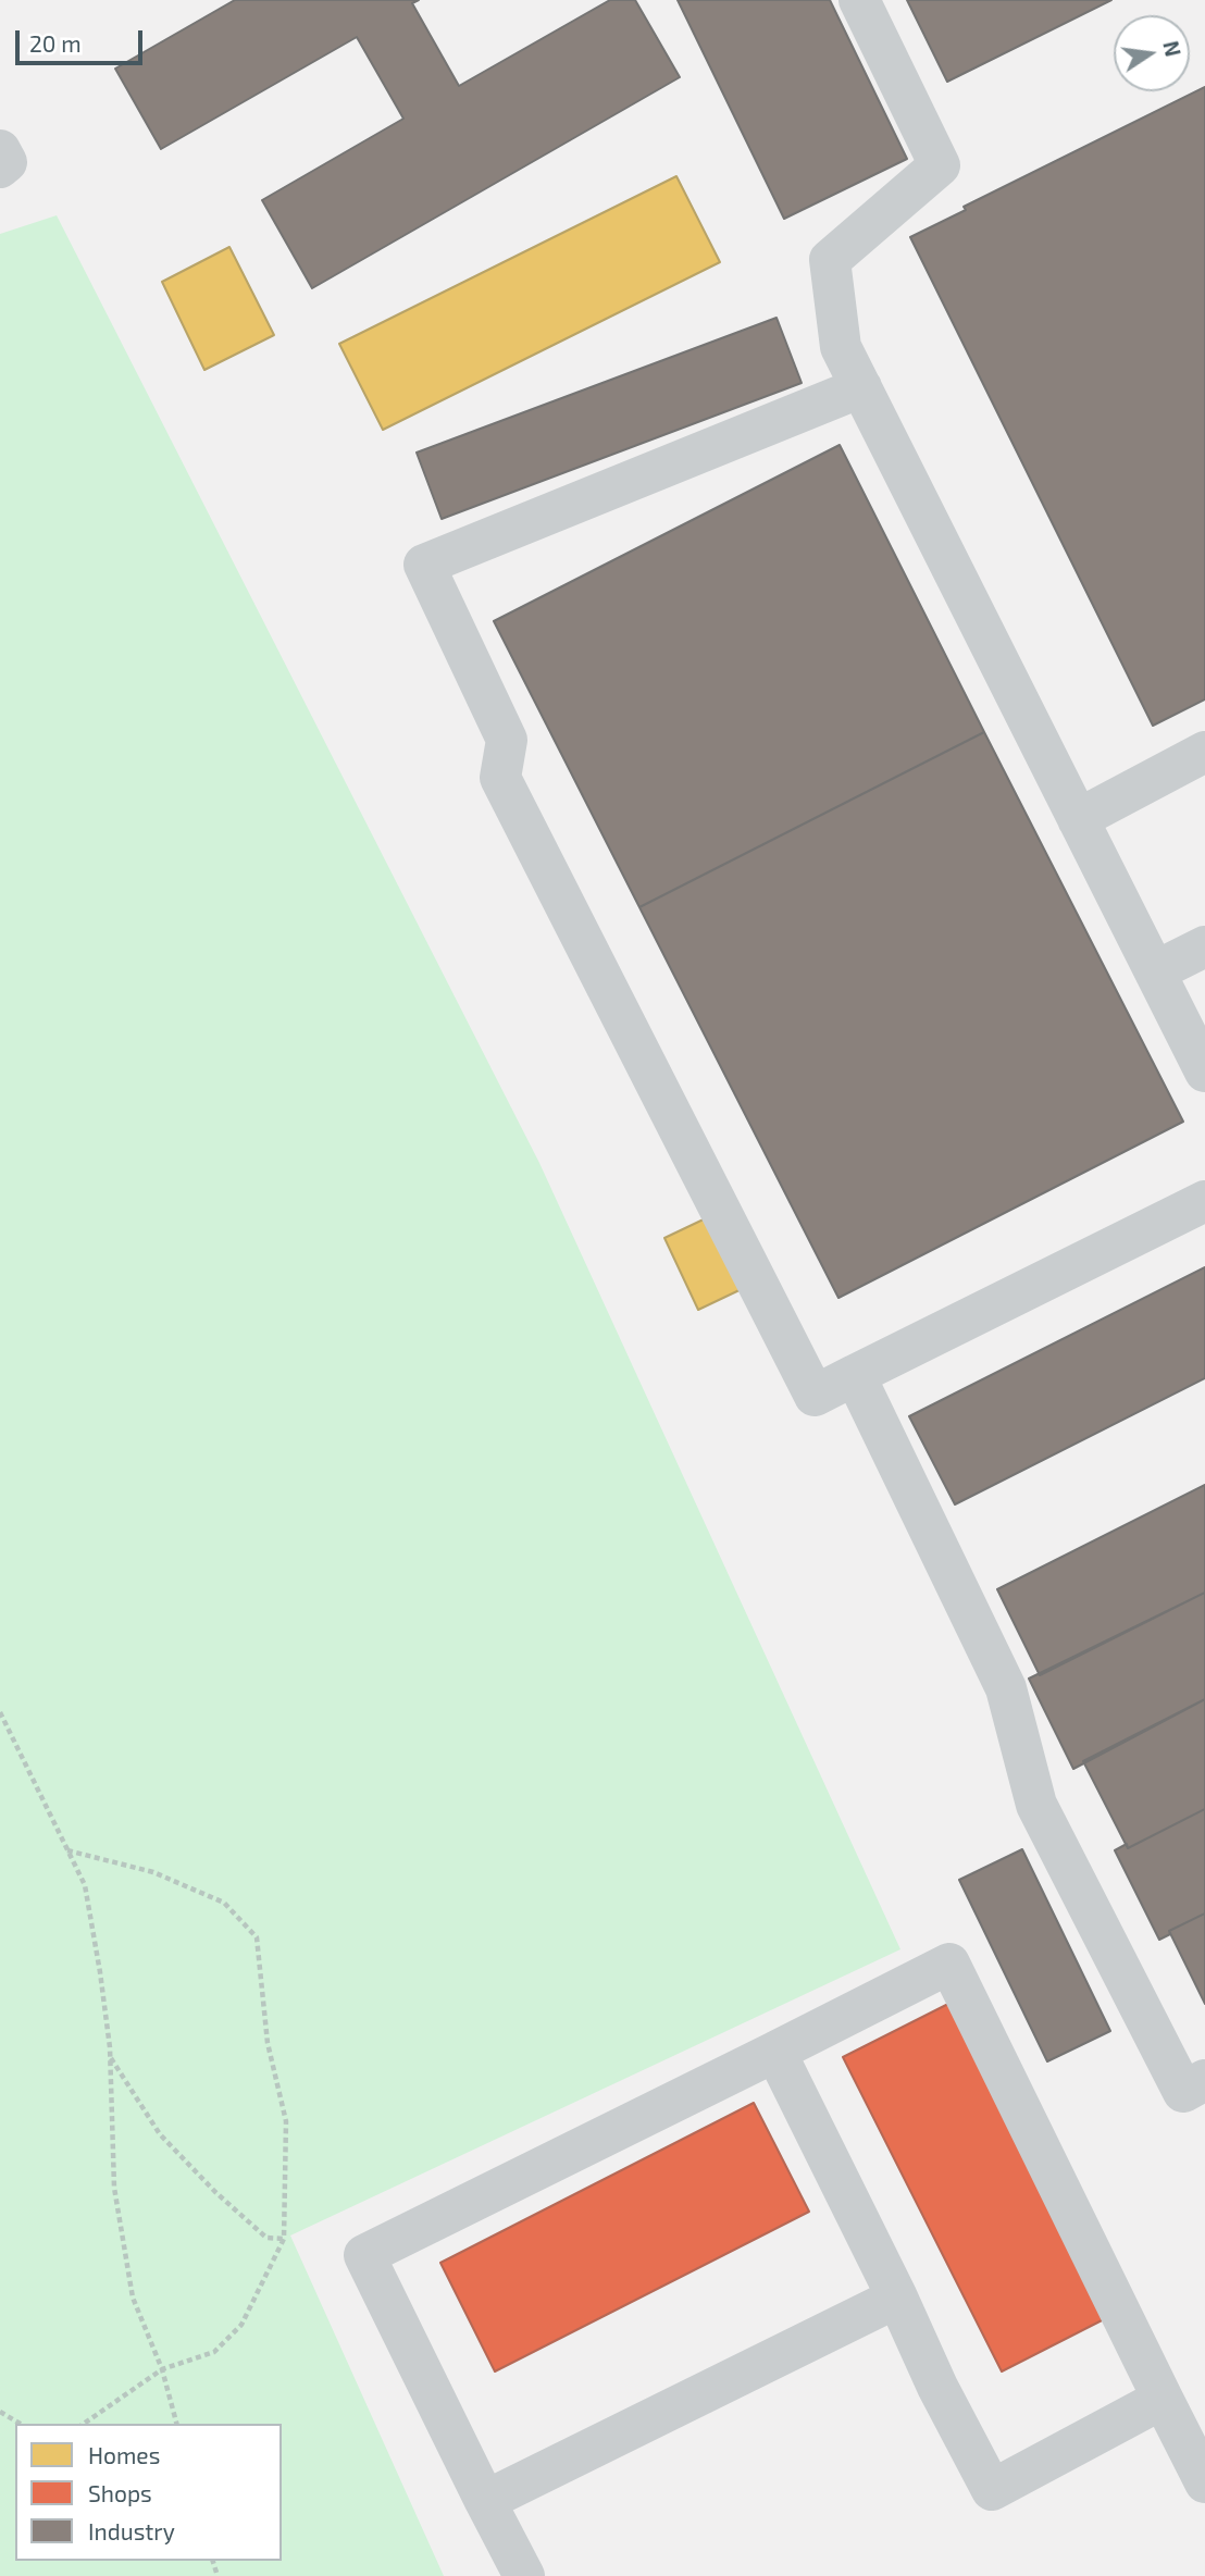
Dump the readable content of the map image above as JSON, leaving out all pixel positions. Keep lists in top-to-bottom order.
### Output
{
  "legend": ["Homes", "Shops", "Industry"],
  "scale_bar": "20 m",
  "north": "right"
}
